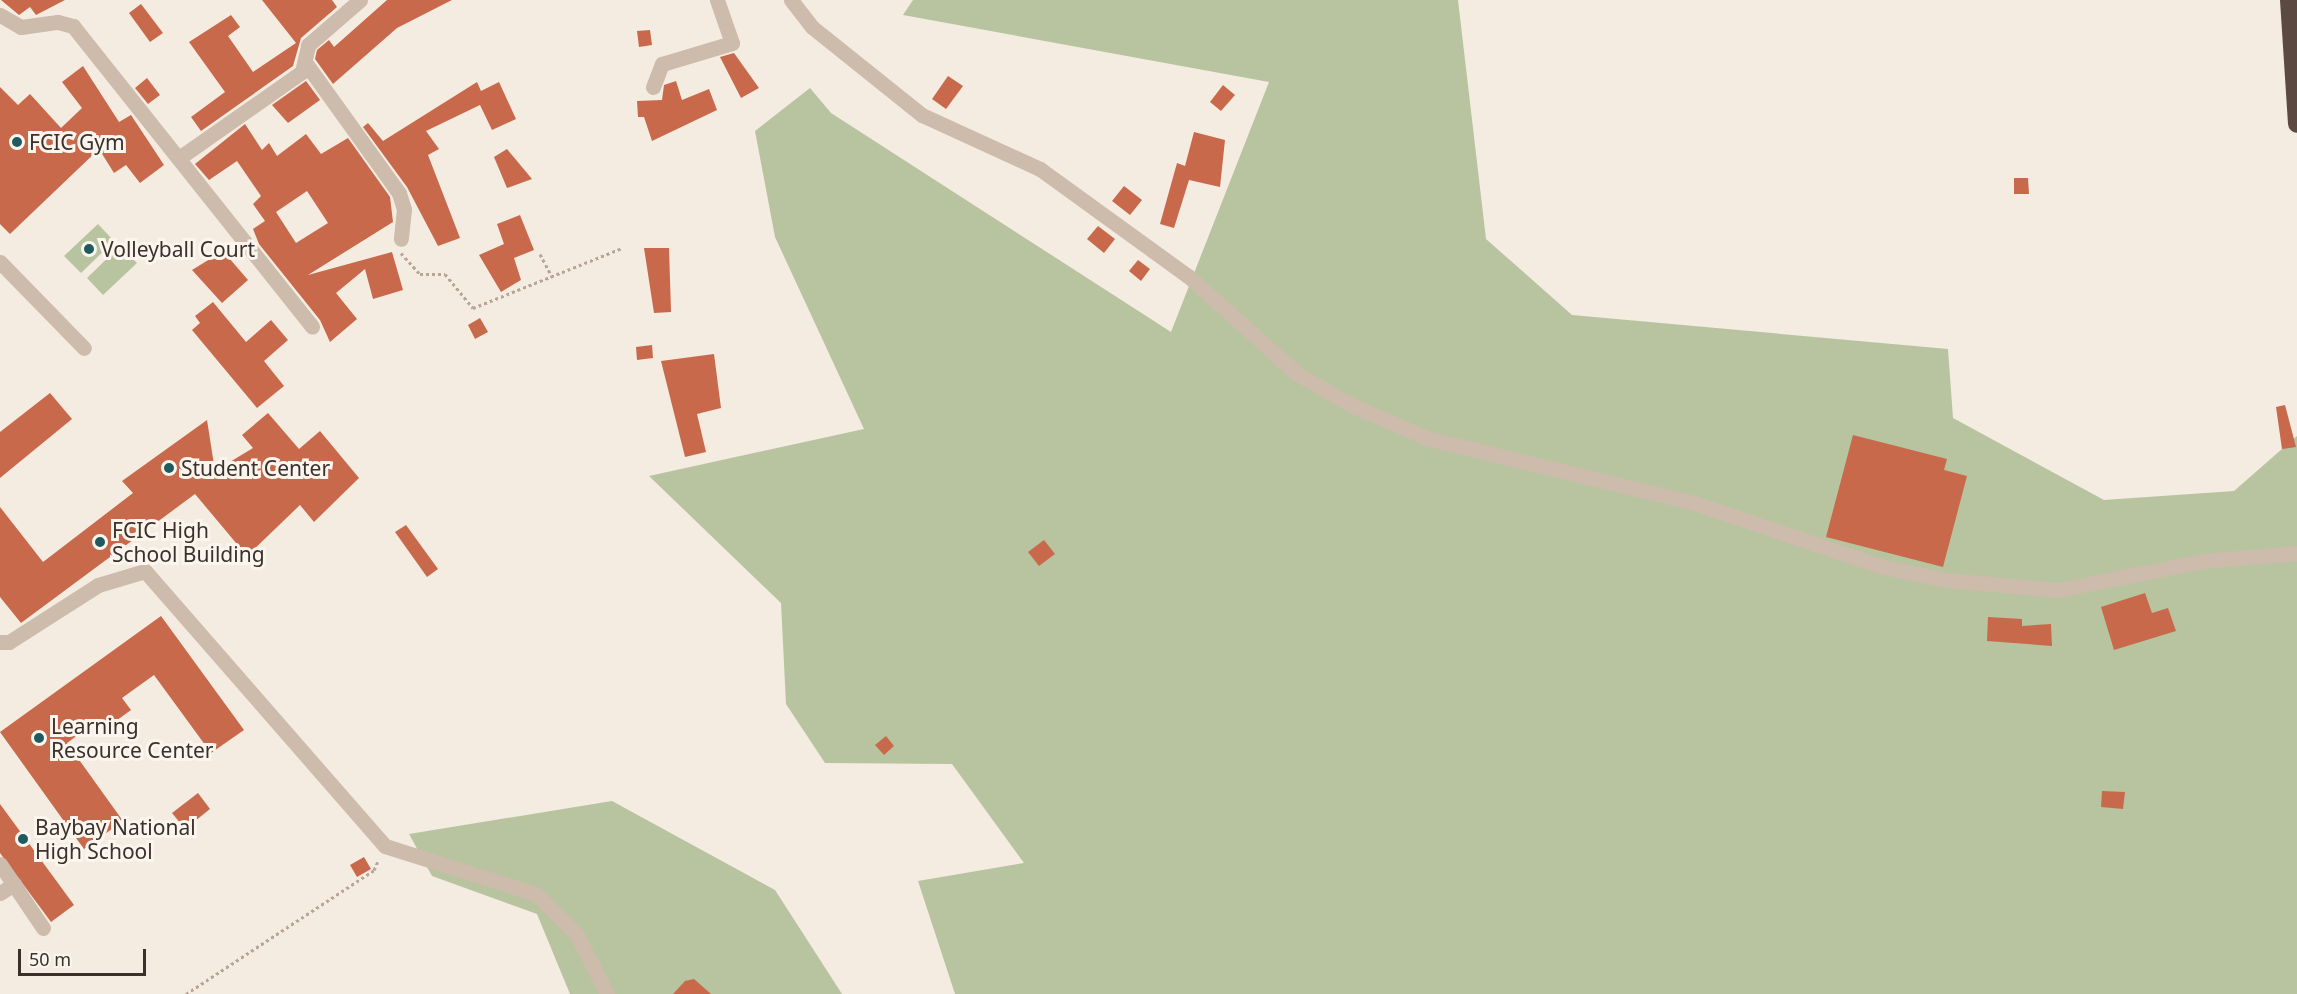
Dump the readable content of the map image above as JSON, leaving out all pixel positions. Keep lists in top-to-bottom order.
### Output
{
  "places": [
    "FCIC Gym",
    "Volleyball Court",
    "Student Center",
    "FCIC High School Building",
    "Learning Resource Center",
    "Baybay National High School"
  ],
  "scale_bar": "50 m"
}
